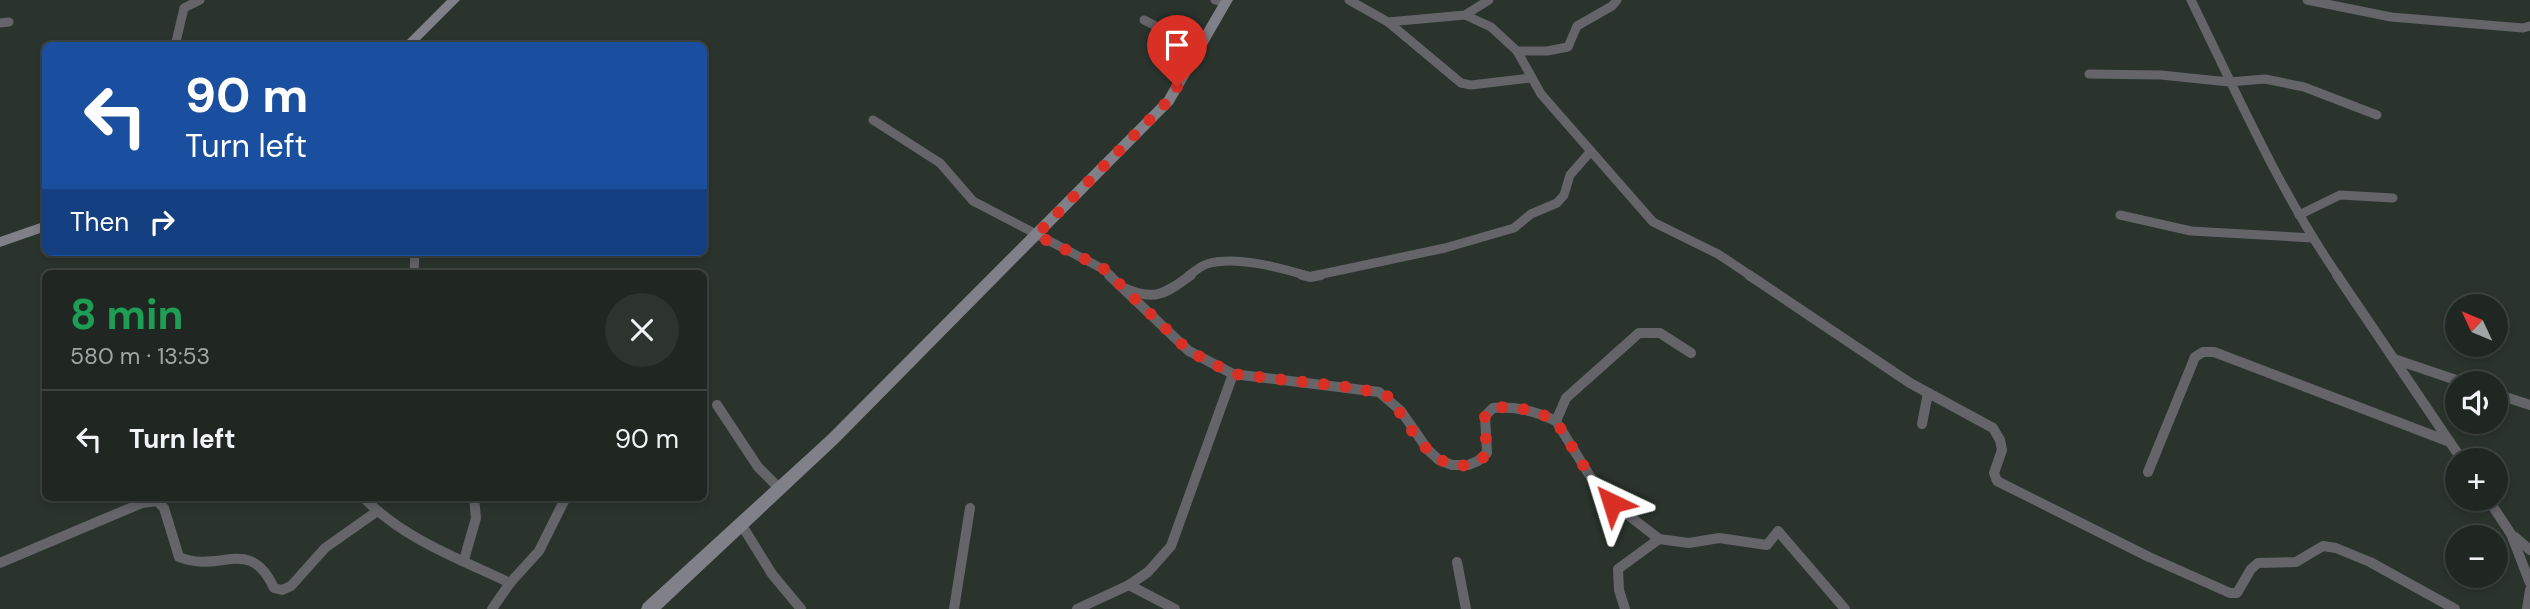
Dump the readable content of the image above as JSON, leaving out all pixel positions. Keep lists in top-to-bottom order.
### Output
{
  "north": "top left",
  "page": {
    "turn": ["90 m", "Turn left"],
    "then": "Then",
    "heading": ["8 min", "580 m · 13:53"],
    "map_buttons": ["+", "−"],
    "list": [
      {
        "name": "Turn left",
        "value": "90 m"
      }
    ]
  }
}
